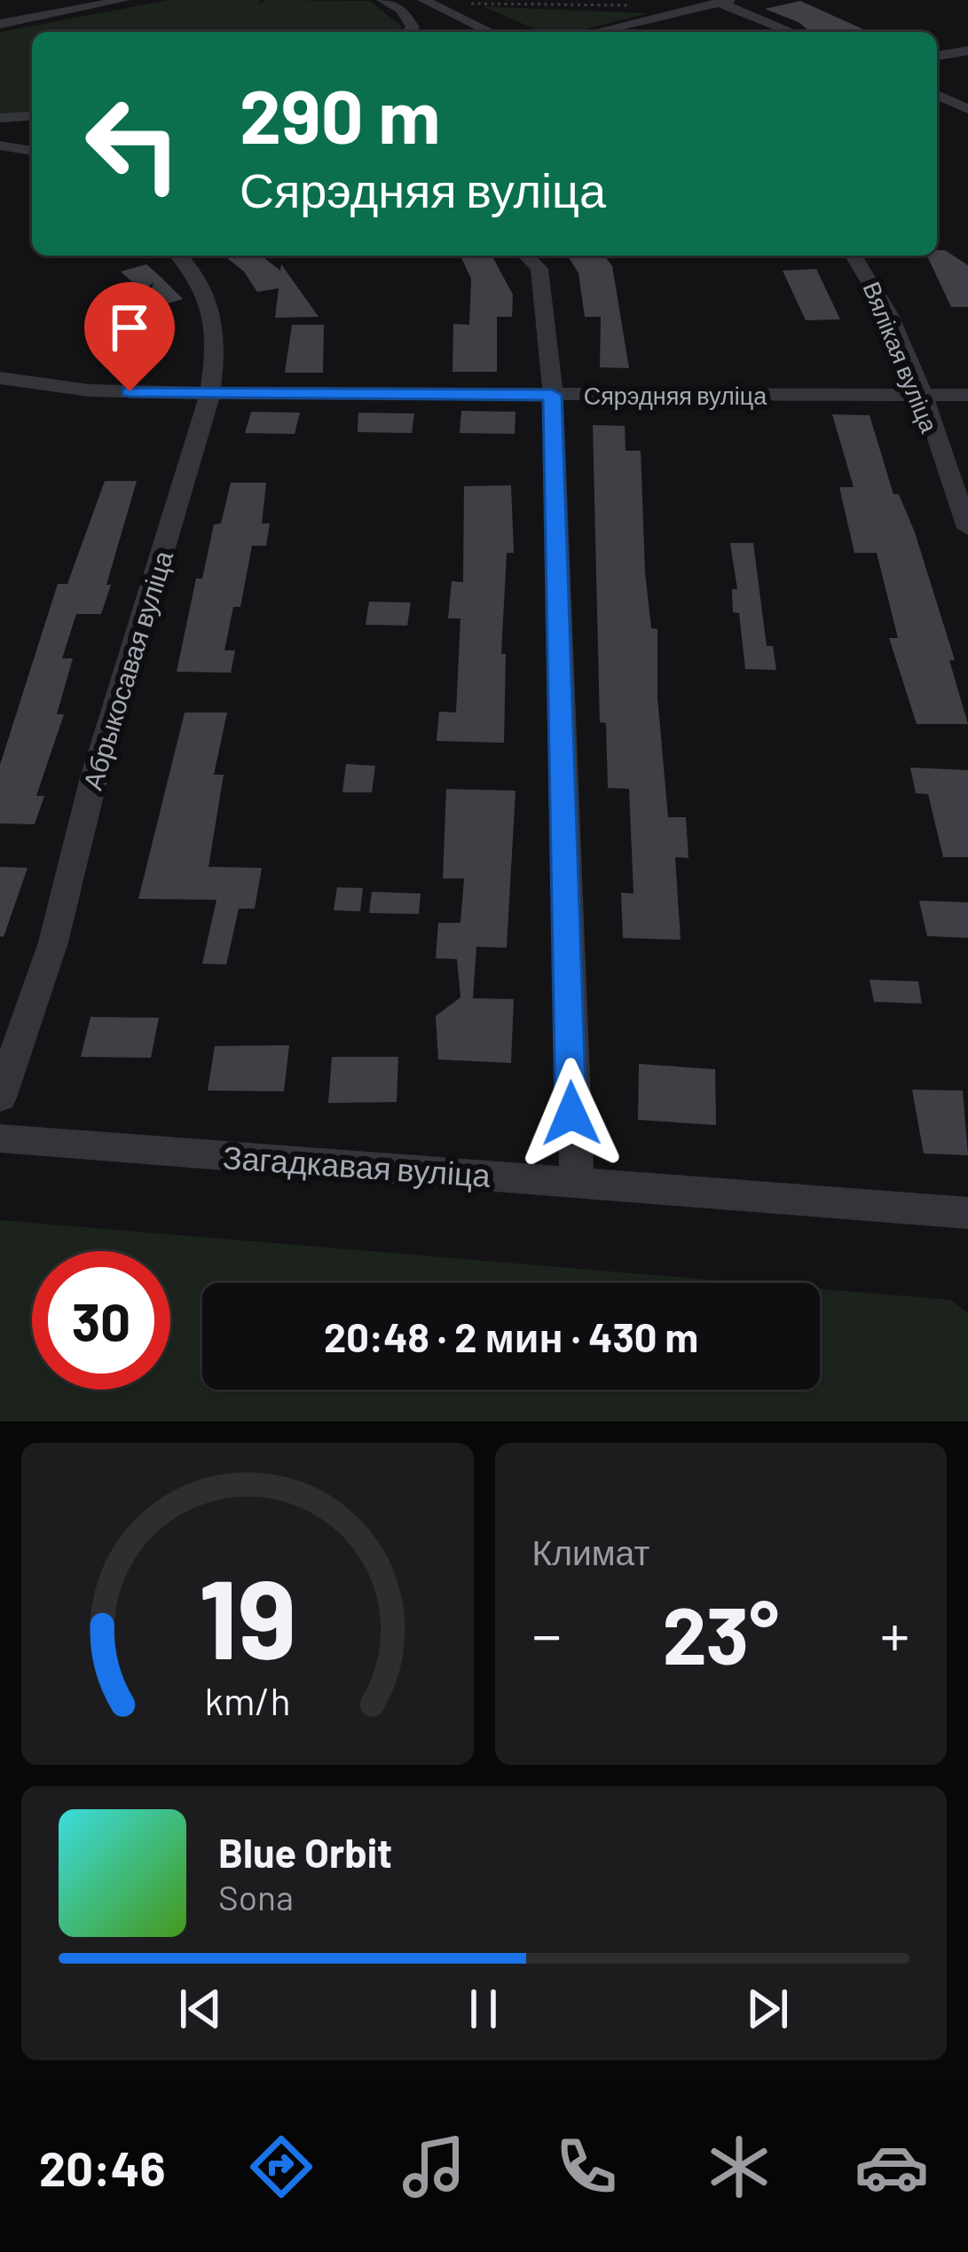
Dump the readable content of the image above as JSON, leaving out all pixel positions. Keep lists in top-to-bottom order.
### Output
{
  "streets": {
    "street": [
      "Вялікая вуліца",
      "Сярэдняя вуліца",
      "Абрыкосавая вуліца",
      "Загадкавая вуліца"
    ]
  },
  "crossings": [
    ["Вялікая вуліца", "Сярэдняя вуліца"],
    ["Сярэдняя вуліца", "Абрыкосавая вуліца"]
  ],
  "page": {
    "turn": ["290 m", "Сярэдняя вуліца"],
    "limit": "30",
    "trip": "20:48 · 2 мин · 430 m",
    "tile": "Климат",
    "heat": ["−", "23°", "+"],
    "song": ["Blue Orbit", "Sona"],
    "tabs": "20:46",
    "gauge": ["19", "km/h"]
  }
}
